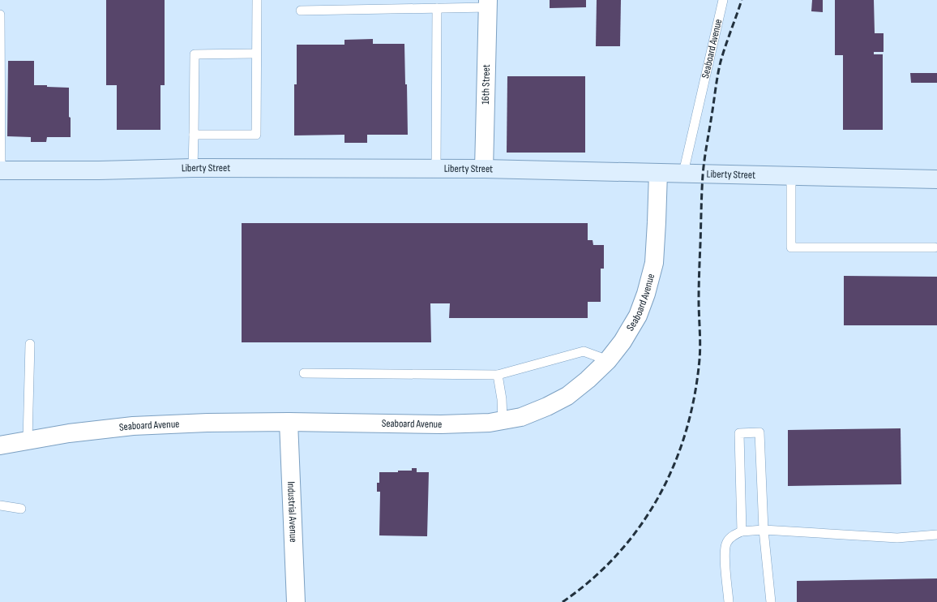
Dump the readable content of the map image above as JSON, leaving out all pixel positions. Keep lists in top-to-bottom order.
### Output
{
  "streets": {
    "main road": ["Liberty Street"],
    "street": ["Seaboard Avenue", "16th Street", "Industrial Avenue"]
  },
  "crossings": [
    ["Seaboard Avenue", "Liberty Street"],
    ["Seaboard Avenue", "Industrial Avenue"],
    ["16th Street", "Liberty Street"]
  ]
}
